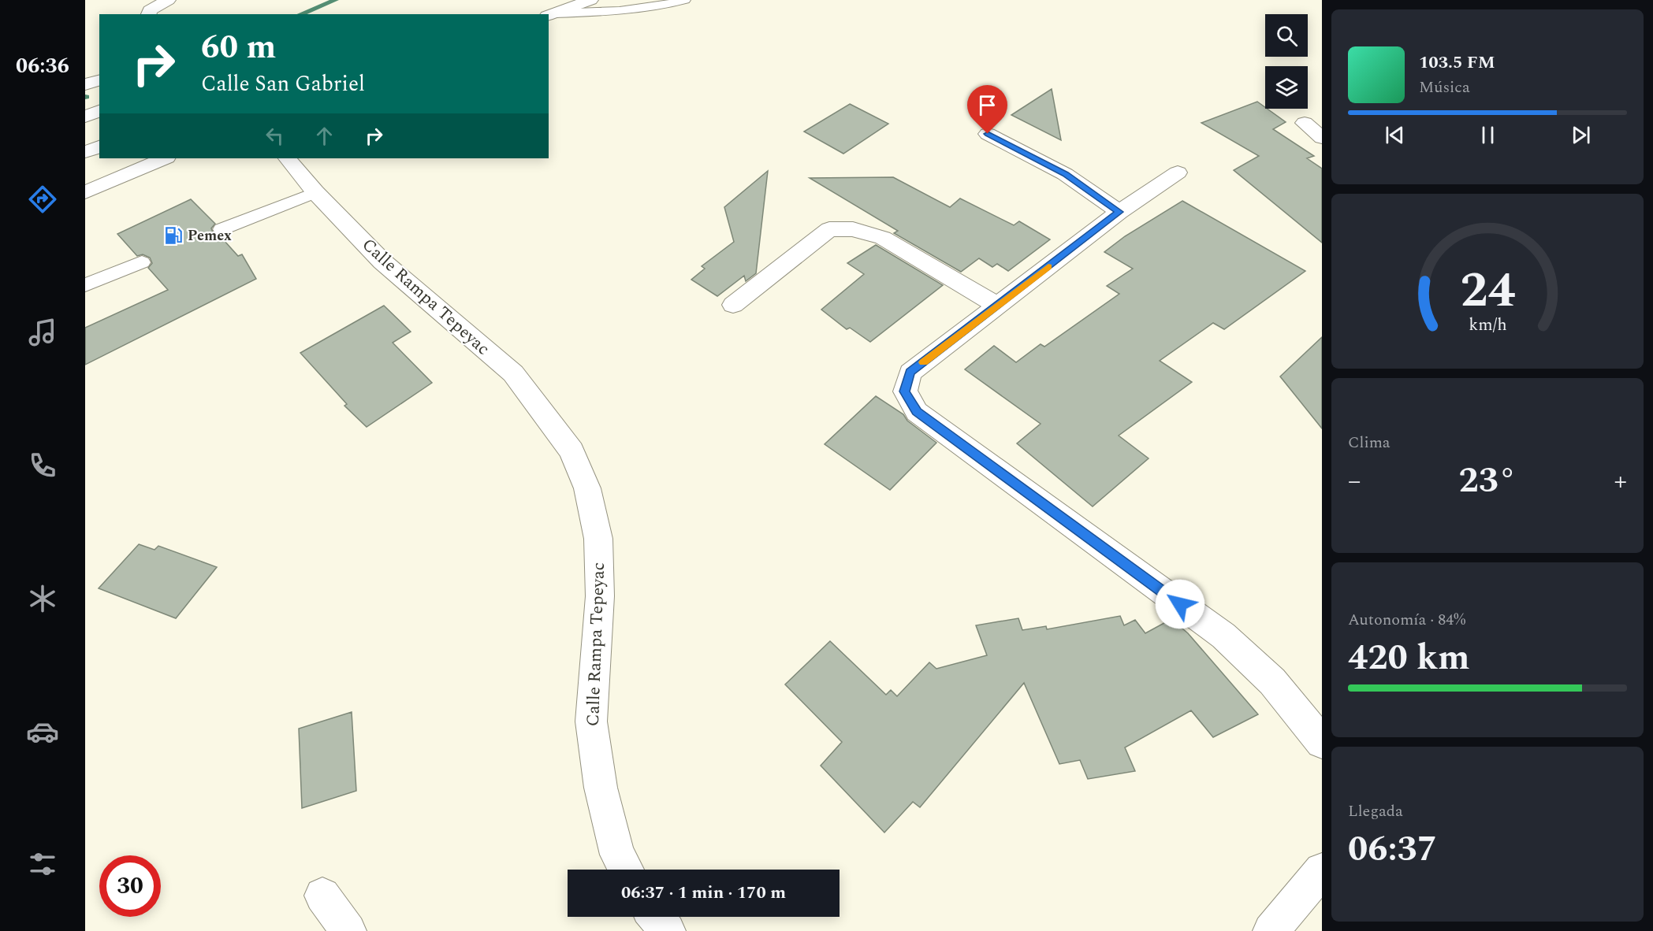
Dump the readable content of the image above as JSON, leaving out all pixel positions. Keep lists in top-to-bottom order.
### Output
{
  "streets": {
    "street": ["Calle Rampa Tepeyac"]
  },
  "places": {
    "fuel station": ["Pemex"]
  },
  "page": {
    "tabs": "06:36",
    "turn": ["60 m", "Calle San Gabriel"],
    "song": ["103.5 FM", "Música"],
    "tile": [
      "Clima",
      ["Autonomía · 84%", "420 km"],
      ["Llegada", "06:37"]
    ],
    "heat": ["−", "23°", "+"],
    "limit": "30",
    "trip": "06:37 · 1 min · 170 m",
    "gauge": ["24", "km/h"]
  }
}
